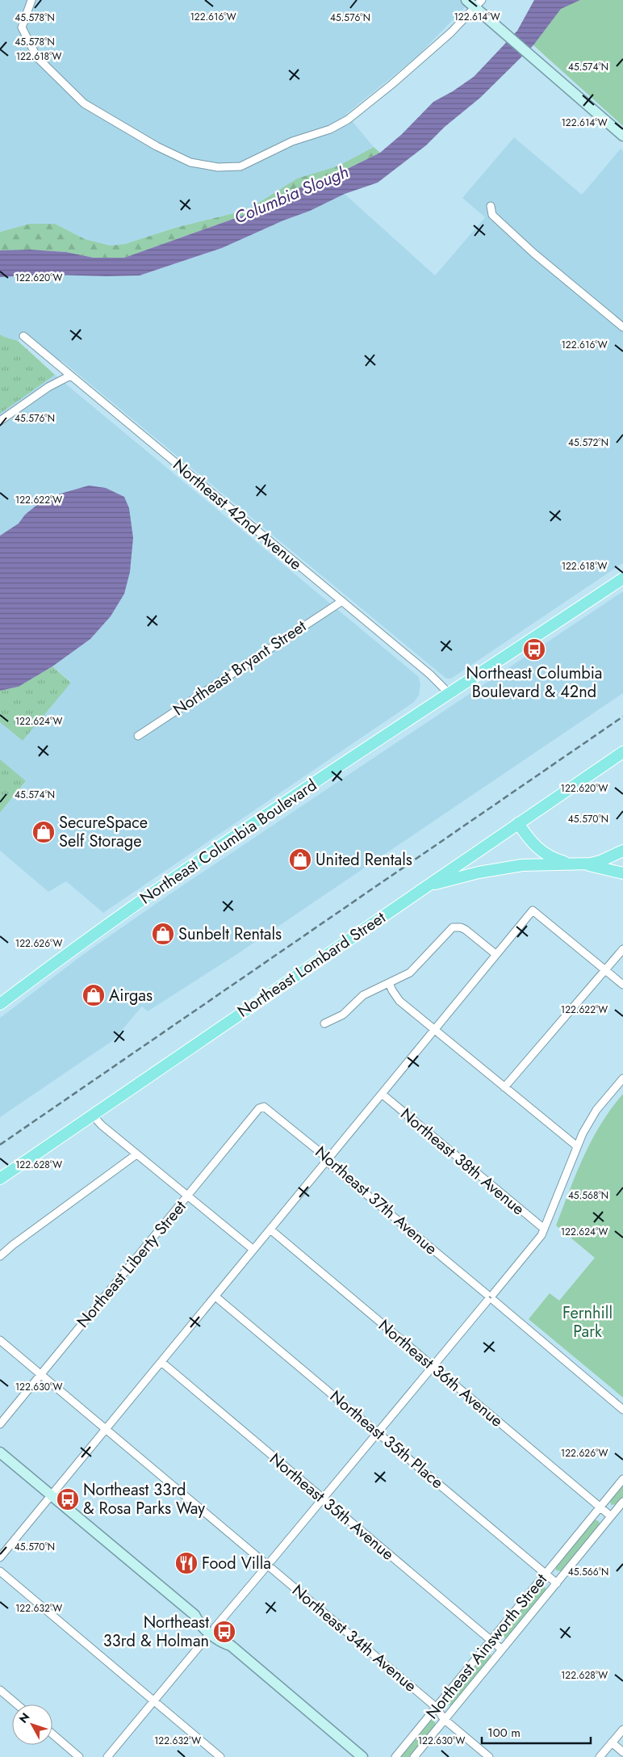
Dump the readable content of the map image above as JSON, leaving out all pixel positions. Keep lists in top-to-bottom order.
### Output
{
  "streets": {
    "main road": ["Northeast Columbia Boulevard", "Northeast Lombard Street"],
    "street": [
      "Northeast 42nd Avenue",
      "Northeast Bryant Street",
      "Northeast 38th Avenue",
      "Northeast 37th Avenue",
      "Northeast Liberty Street",
      "Northeast 36th Avenue",
      "Northeast 35th Place",
      "Northeast 35th Avenue",
      "Northeast 34th Avenue",
      "Northeast Ainsworth Street"
    ]
  },
  "crossings": [
    ["Northeast 42nd Avenue", "Northeast Bryant Street"],
    ["Northeast 42nd Avenue", "Northeast Columbia Boulevard"],
    ["Northeast 37th Avenue", "Northeast Liberty Street"],
    ["Northeast 36th Avenue", "Northeast Ainsworth Street"],
    ["Northeast 35th Place", "Northeast Ainsworth Street"],
    ["Northeast 35th Avenue", "Northeast Ainsworth Street"],
    ["Northeast 34th Avenue", "Northeast Ainsworth Street"]
  ],
  "water": ["Columbia Slough"],
  "parks": ["Fernhill Park"],
  "places": {
    "bus stop": ["Northeast Columbia Boulevard & 42nd", "Northeast 33rd & Rosa Parks Way", "Northeast 33rd & Holman"],
    "shop": [
      "SecureSpace Self Storage",
      "United Rentals",
      "Sunbelt Rentals",
      "Airgas"
    ],
    "restaurant": ["Food Villa"]
  },
  "scale_bar": "100 m",
  "north": "top left",
  "coordinates": [
    "122.616°W",
    "122.614°W",
    "45.578°N",
    "45.576°N",
    "122.618°W",
    "45.574°N",
    "122.620°W",
    "45.572°N",
    "122.622°W",
    "122.624°W",
    "45.570°N",
    "122.626°W",
    "122.628°W",
    "45.568°N",
    "122.630°W",
    "45.566°N",
    "122.632°W"
  ]
}
